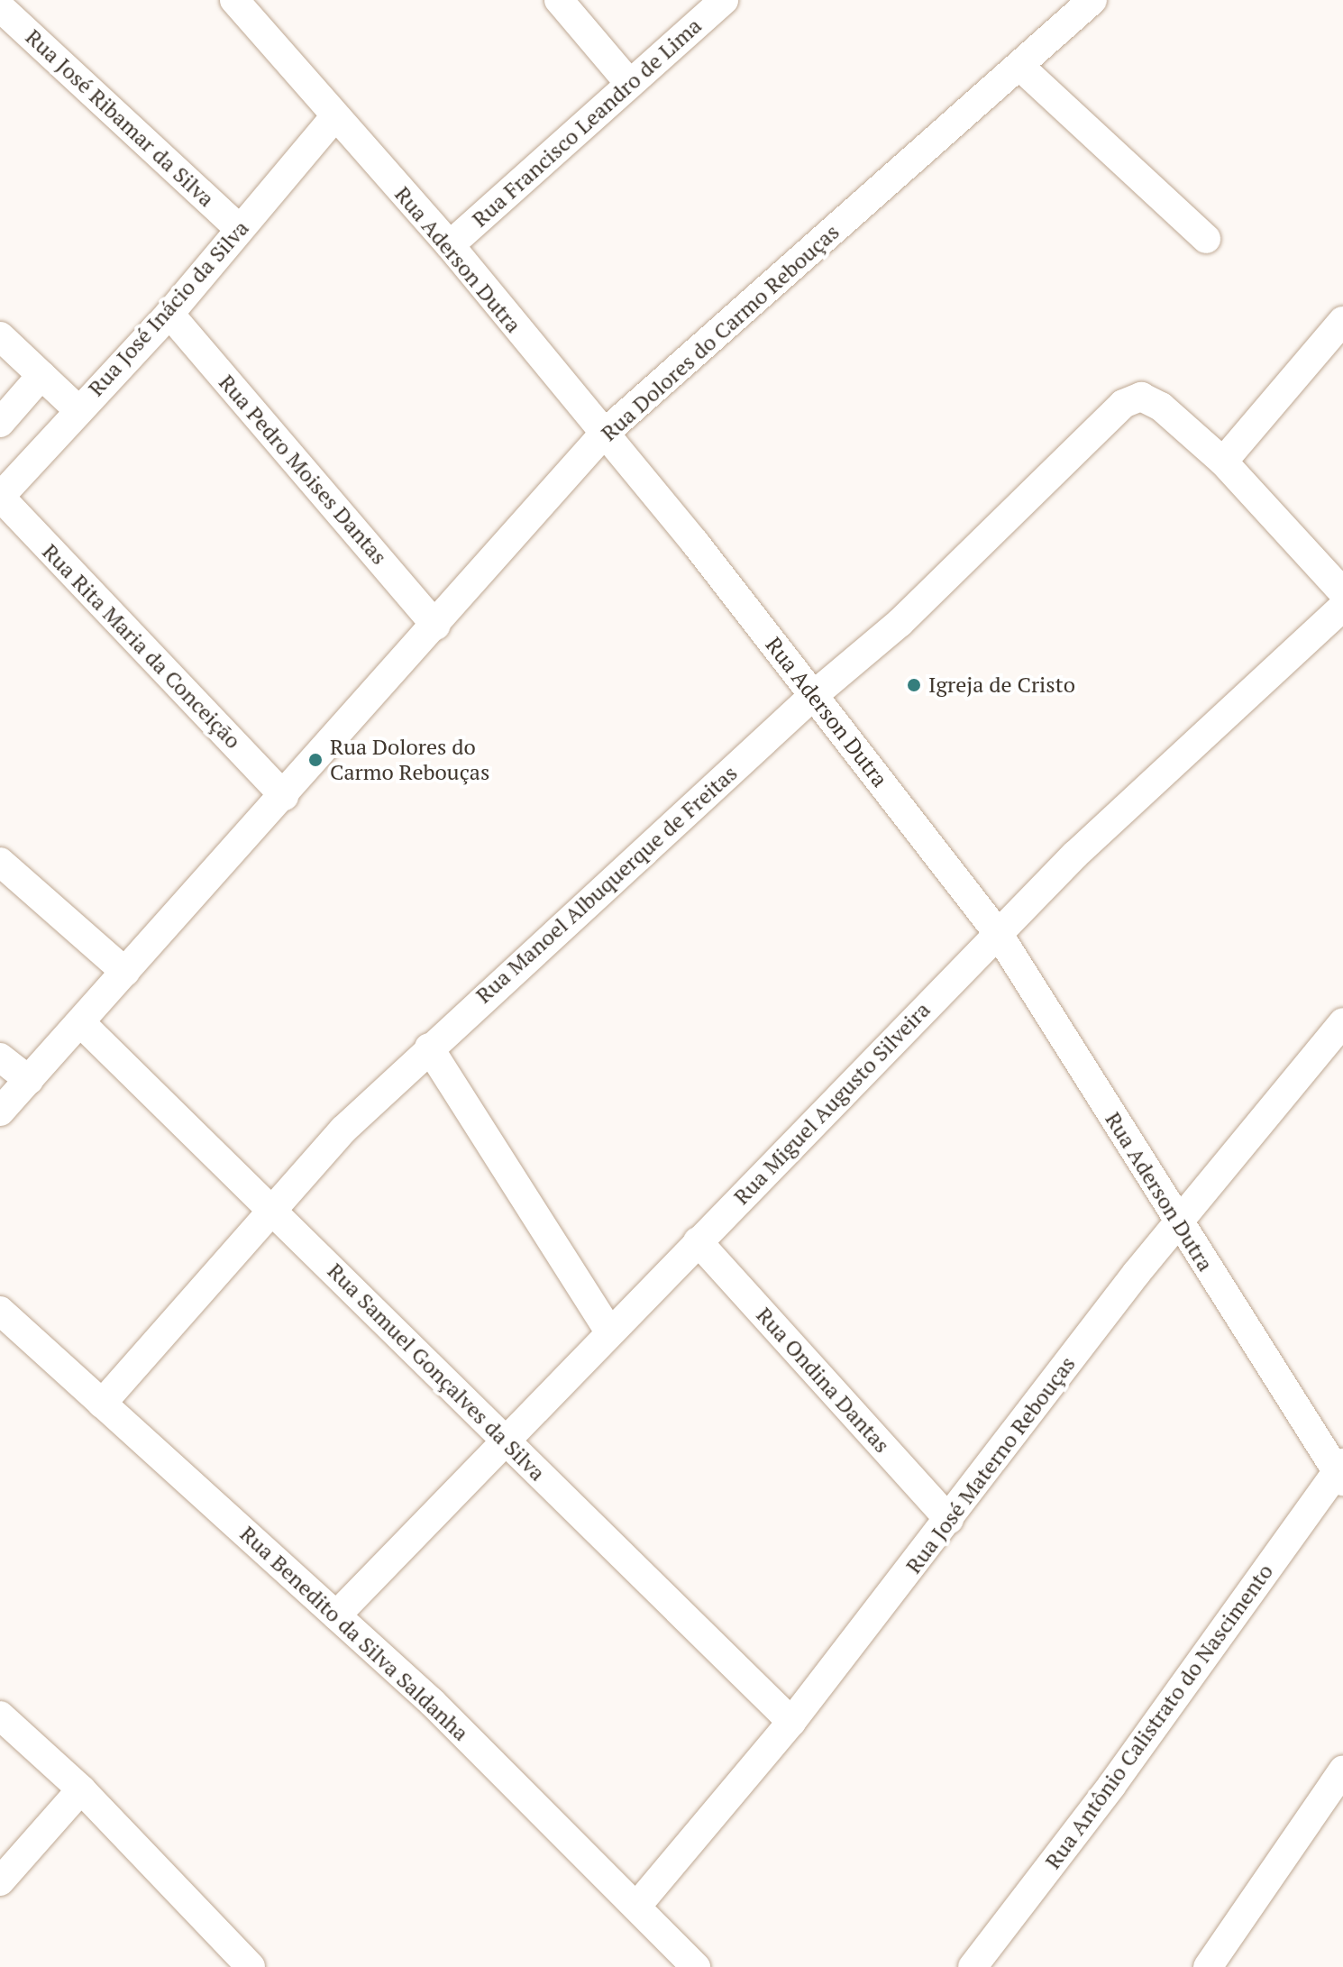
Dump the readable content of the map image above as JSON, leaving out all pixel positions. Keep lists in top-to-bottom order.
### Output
{
  "streets": {
    "street": [
      "Rua José Ribamar da Silva",
      "Rua Francisco Leandro de Lima",
      "Rua Aderson Dutra",
      "Rua José Inácio da Silva",
      "Rua Dolores do Carmo Rebouças",
      "Rua Pedro Moises Dantas",
      "Rua Rita Maria da Conceição",
      "Rua Manoel Albuquerque de Freitas",
      "Rua Miguel Augusto Silveira",
      "Rua Samuel Gonçalves da Silva",
      "Rua Ondina Dantas",
      "Rua José Materno Rebouças",
      "Rua Benedito da Silva Saldanha",
      "Rua Antônio Calistrato do Nascimento"
    ]
  },
  "crossings": [
    ["Rua José Ribamar da Silva", "Rua José Inácio da Silva"],
    ["Rua Francisco Leandro de Lima", "Rua Aderson Dutra"],
    ["Rua Aderson Dutra", "Rua José Inácio da Silva"],
    ["Rua Aderson Dutra", "Rua Dolores do Carmo Rebouças"],
    ["Rua Aderson Dutra", "Rua Manoel Albuquerque de Freitas"],
    ["Rua Aderson Dutra", "Rua Miguel Augusto Silveira"],
    ["Rua Aderson Dutra", "Rua José Materno Rebouças"],
    ["Rua Aderson Dutra", "Rua Antônio Calistrato do Nascimento"],
    ["Rua José Inácio da Silva", "Rua Pedro Moises Dantas"],
    ["Rua José Inácio da Silva", "Rua Rita Maria da Conceição"],
    ["Rua Dolores do Carmo Rebouças", "Rua Pedro Moises Dantas"],
    ["Rua Dolores do Carmo Rebouças", "Rua Rita Maria da Conceição"],
    ["Rua Dolores do Carmo Rebouças", "Rua Samuel Gonçalves da Silva"],
    ["Rua Manoel Albuquerque de Freitas", "Rua Samuel Gonçalves da Silva"],
    ["Rua Manoel Albuquerque de Freitas", "Rua Benedito da Silva Saldanha"],
    ["Rua Miguel Augusto Silveira", "Rua Samuel Gonçalves da Silva"],
    ["Rua Miguel Augusto Silveira", "Rua Ondina Dantas"],
    ["Rua Miguel Augusto Silveira", "Rua Benedito da Silva Saldanha"],
    ["Rua Samuel Gonçalves da Silva", "Rua José Materno Rebouças"],
    ["Rua Ondina Dantas", "Rua José Materno Rebouças"],
    ["Rua José Materno Rebouças", "Rua Benedito da Silva Saldanha"]
  ],
  "places": ["Igreja de Cristo", "Rua Dolores do Carmo Rebouças"]
}
